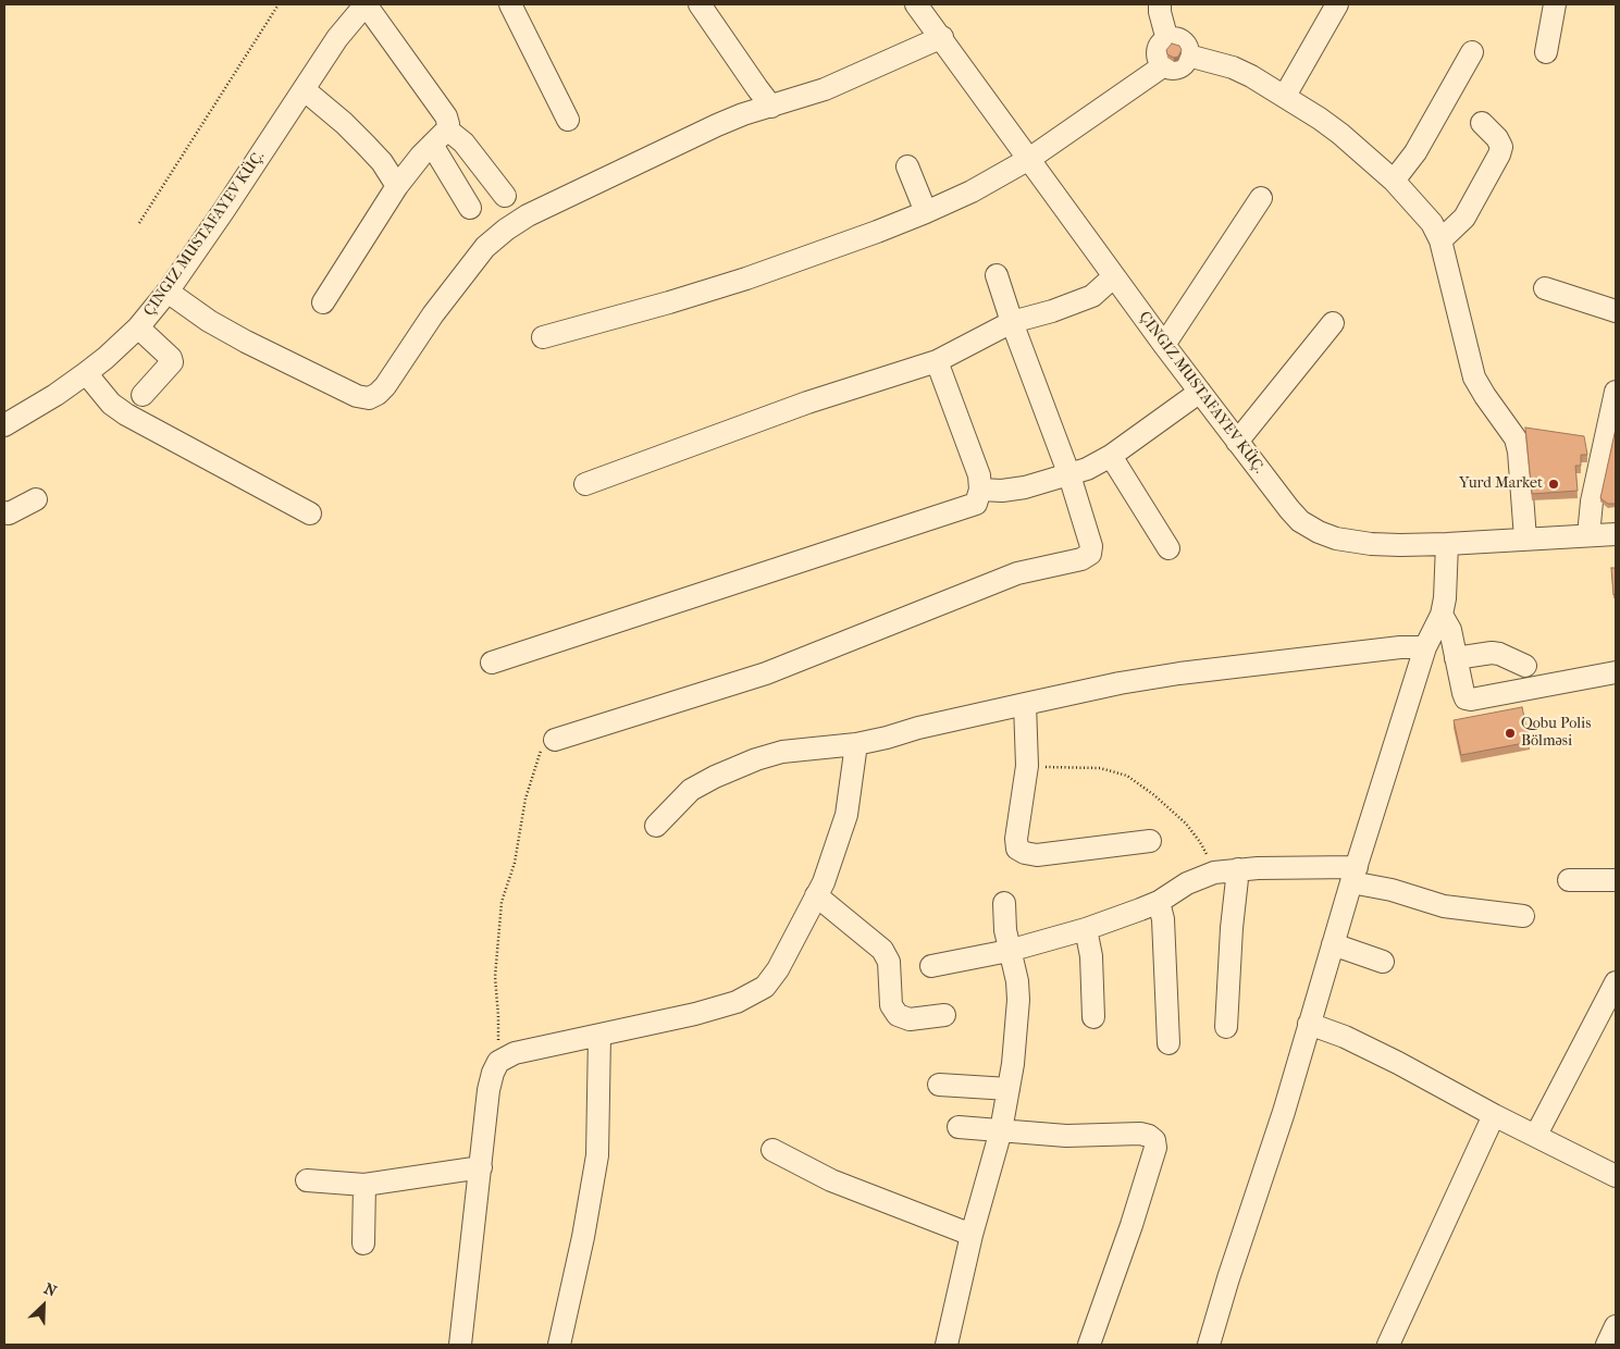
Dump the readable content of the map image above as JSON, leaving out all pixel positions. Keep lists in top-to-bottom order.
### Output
{
  "streets": {
    "street": ["ÇINGIZ MUSTAFAYEV KÜÇ."]
  },
  "places": ["Yurd Market", "Qobu Polis Bölməsi"],
  "north": "top right"
}
